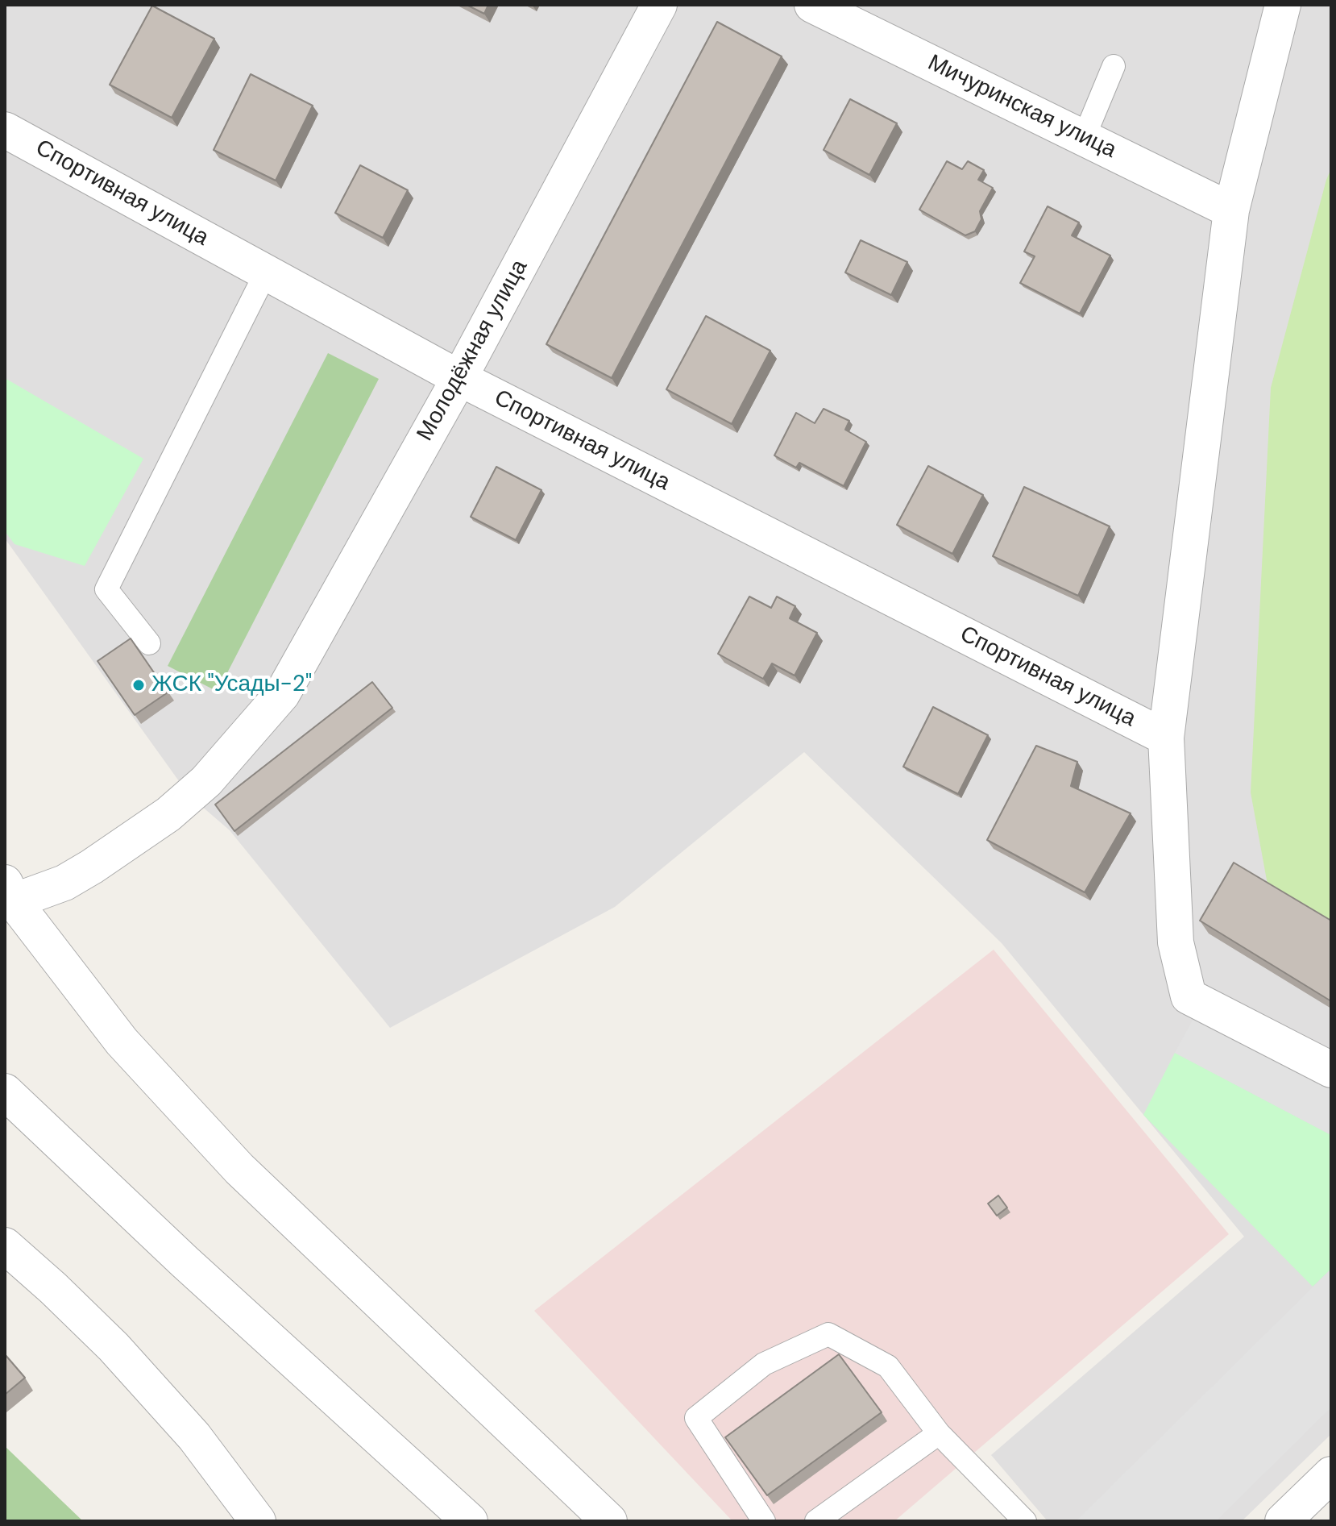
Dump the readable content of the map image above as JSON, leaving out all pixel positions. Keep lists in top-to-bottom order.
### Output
{
  "streets": {
    "street": ["Мичуринская улица", "Спортивная улица", "Молодёжная улица"]
  },
  "crossings": [
    ["Спортивная улица", "Молодёжная улица"]
  ],
  "places": ["ЖСК \"Усады-2\""]
}
